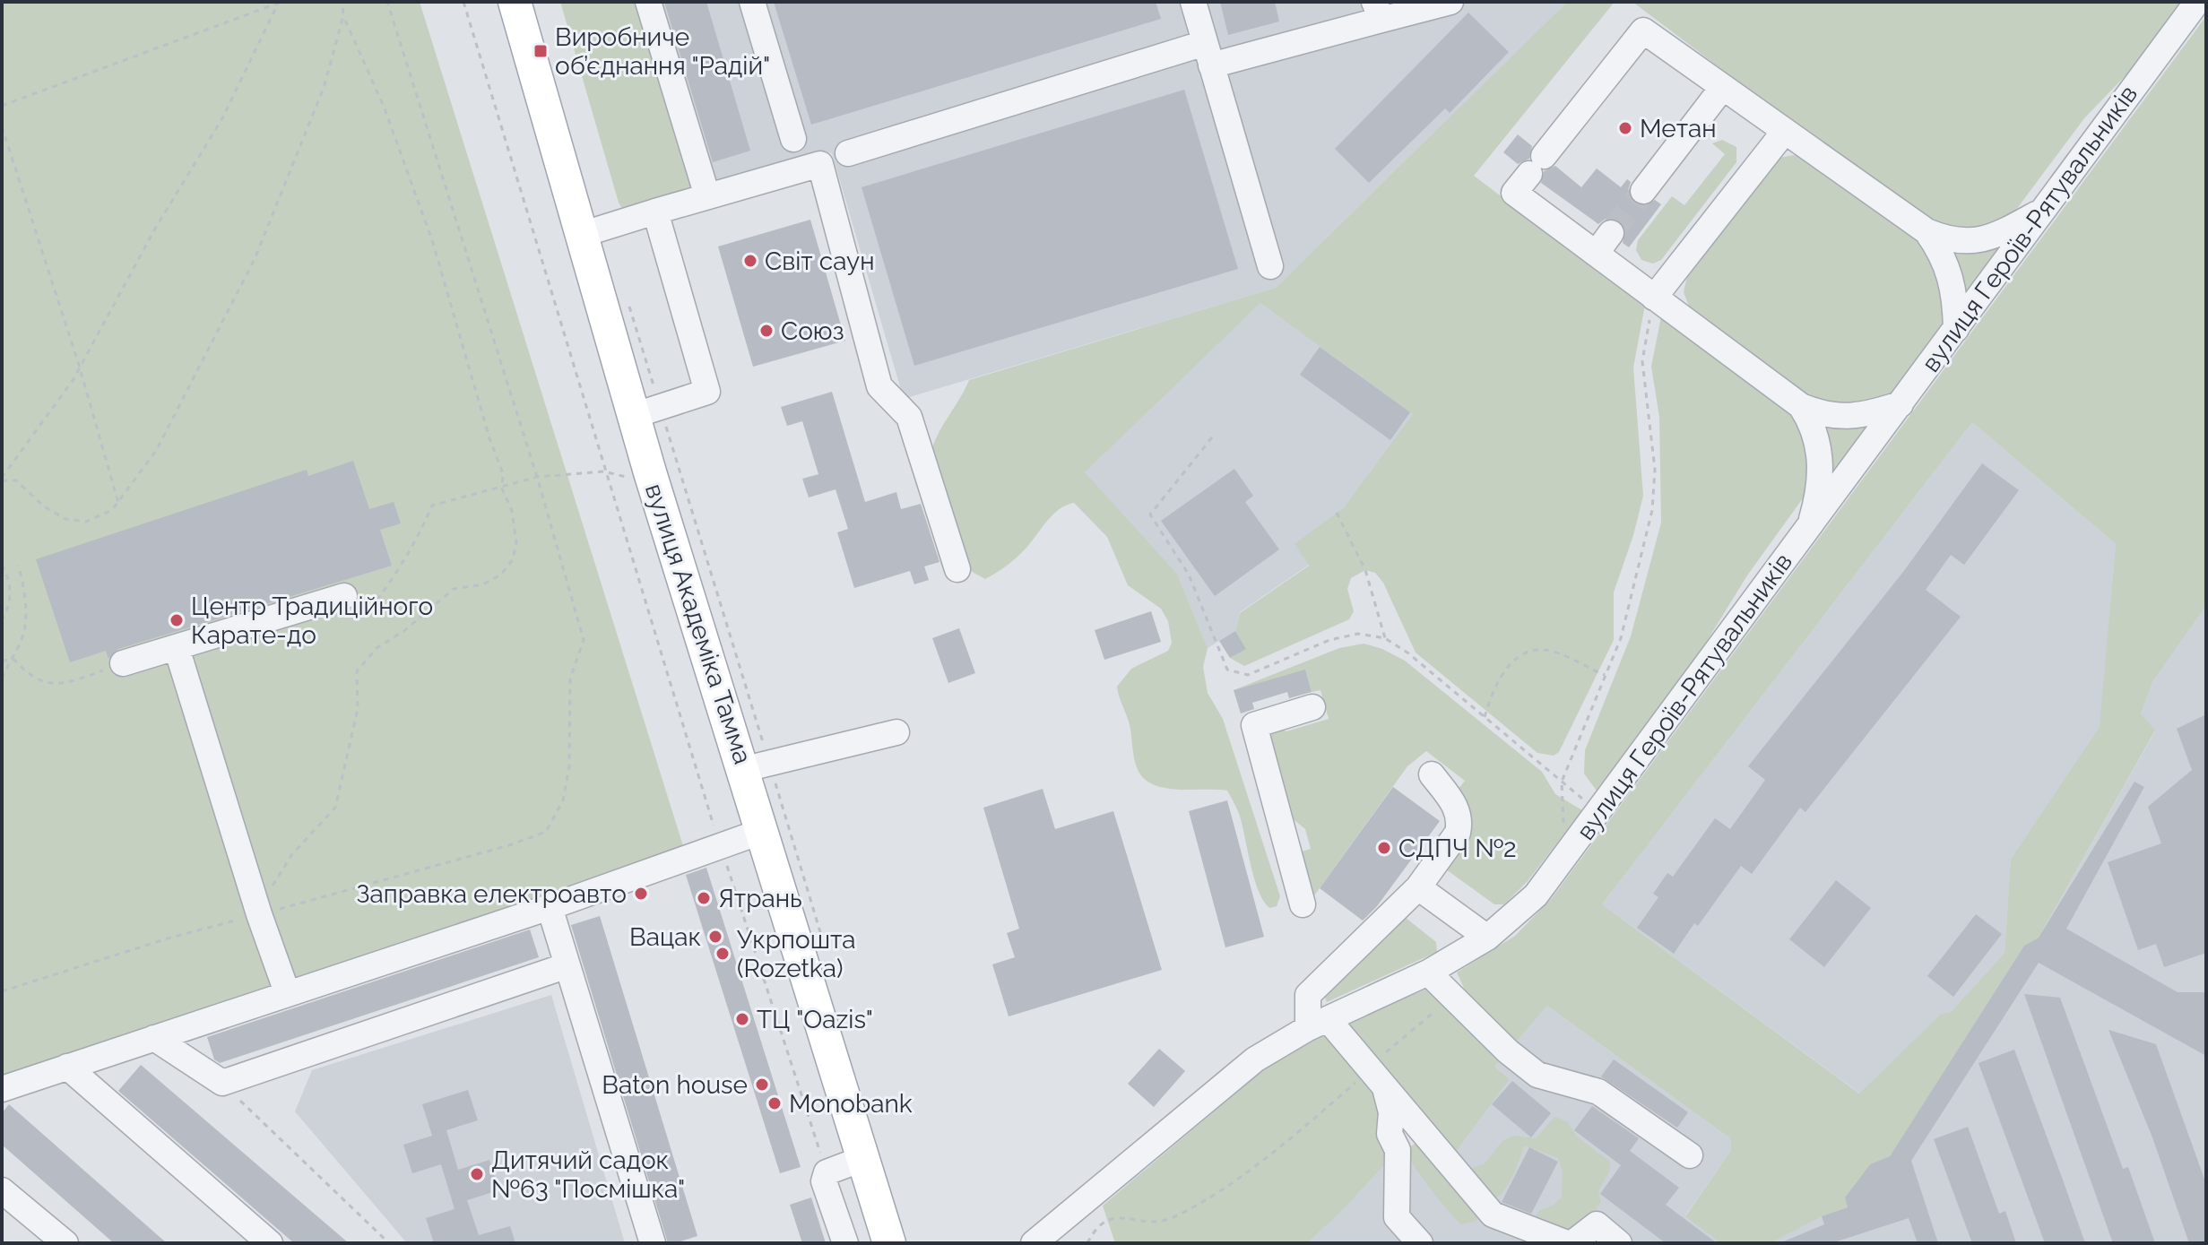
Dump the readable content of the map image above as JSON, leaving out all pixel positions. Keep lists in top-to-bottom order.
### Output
{
  "streets": {
    "main road": ["вулиця Академіка Тамма"],
    "street": ["вулиця Героїв-Рятувальників"]
  },
  "places": {
    "transit": ["Виробниче об’єднання \"Радій\""],
    "other": [
      "Метан",
      "Світ саун",
      "Союз",
      "Центр Традиційного Карате-до",
      "СДПЧ №2",
      "Заправка електроавто",
      "Ятрань",
      "Вацак",
      "Укрпошта (Rozetka)",
      "ТЦ \"Oazis\"",
      "Baton house",
      "Monobank",
      "Дитячий садок №63 \"Посмішка\""
    ]
  }
}
